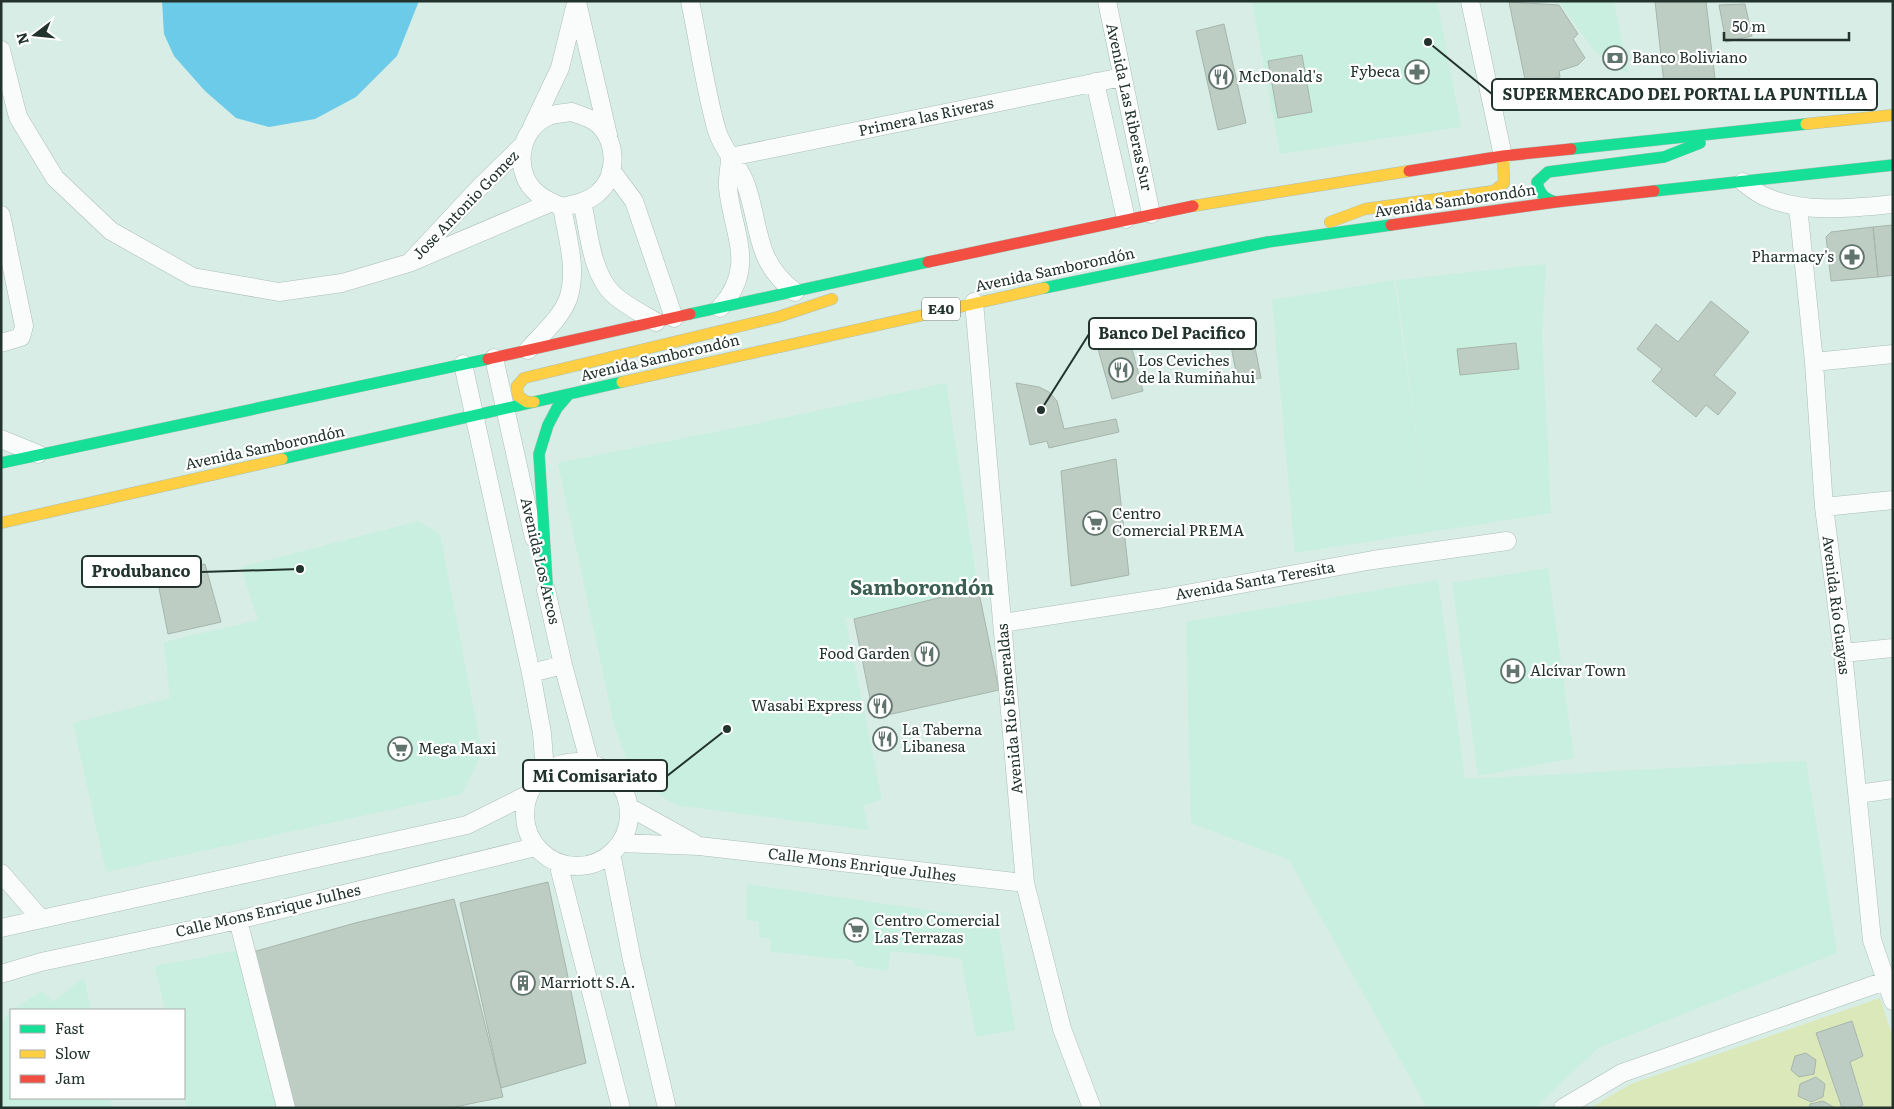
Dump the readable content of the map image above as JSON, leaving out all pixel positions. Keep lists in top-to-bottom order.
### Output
{
  "streets": {
    "highway": ["Avenida Samborondón", "E40"],
    "street": [
      "Avenida Las Riberas Sur",
      "Primera las Riveras",
      "Jose Antonio Gomez",
      "Avenida Los Arcos",
      "Avenida Santa Teresita",
      "Avenida Río Guayas",
      "Avenida Río Esmeraldas",
      "Calle Mons Enrique Julhes"
    ]
  },
  "crossings": [
    ["Avenida Las Riberas Sur", "Primera las Riveras"],
    ["Avenida Samborondón", "Avenida Los Arcos"],
    ["Avenida Samborondón", "Avenida Río Esmeraldas"],
    ["Avenida Los Arcos", "Calle Mons Enrique Julhes"],
    ["Avenida Santa Teresita", "Avenida Río Esmeraldas"],
    ["Avenida Río Esmeraldas", "Calle Mons Enrique Julhes"]
  ],
  "districts": ["Samborondón"],
  "places": {
    "other": [
      "SUPERMERCADO DEL PORTAL LA PUNTILLA",
      "Banco Del Pacifico",
      "Produbanco",
      "Mi Comisariato"
    ],
    "bank": ["Banco Boliviano"],
    "pharmacy": ["Fybeca", "Pharmacy's"],
    "restaurant": [
      "McDonald's",
      "Los Ceviches de la Rumiñahui",
      "Food Garden",
      "Wasabi Express",
      "La Taberna Libanesa"
    ],
    "supermarket": ["Centro Comercial PREMA", "Mega Maxi", "Centro Comercial Las Terrazas"],
    "hospital": ["Alcívar Town"],
    "building": ["Marriott S.A."]
  },
  "legend": ["Fast", "Slow", "Jam"],
  "scale_bar": "50 m",
  "north": "left"
}
